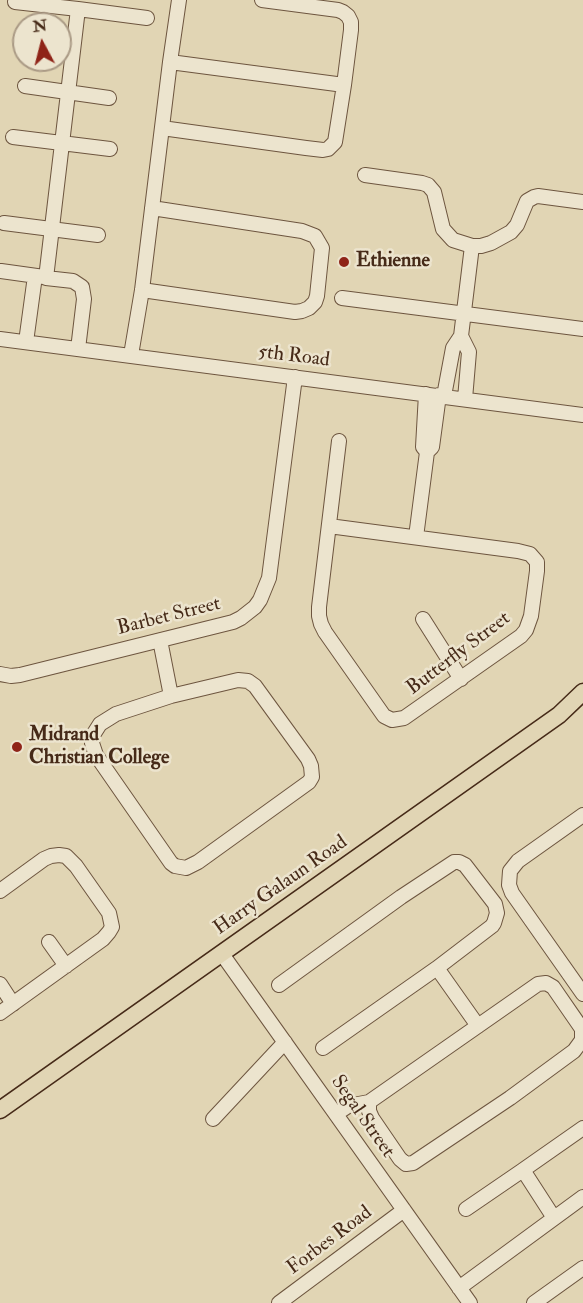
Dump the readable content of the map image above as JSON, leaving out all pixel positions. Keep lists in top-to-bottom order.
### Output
{
  "streets": {
    "main road": ["Harry Galaun Road"],
    "street": [
      "5th Road",
      "Barbet Street",
      "Butterfly Street",
      "Segal Street",
      "Forbes Road"
    ]
  },
  "crossings": [
    ["5th Road", "Barbet Street"],
    ["Harry Galaun Road", "Segal Street"],
    ["Segal Street", "Forbes Road"]
  ],
  "places": ["Ethienne", "Midrand Christian College"],
  "north": "top"
}
